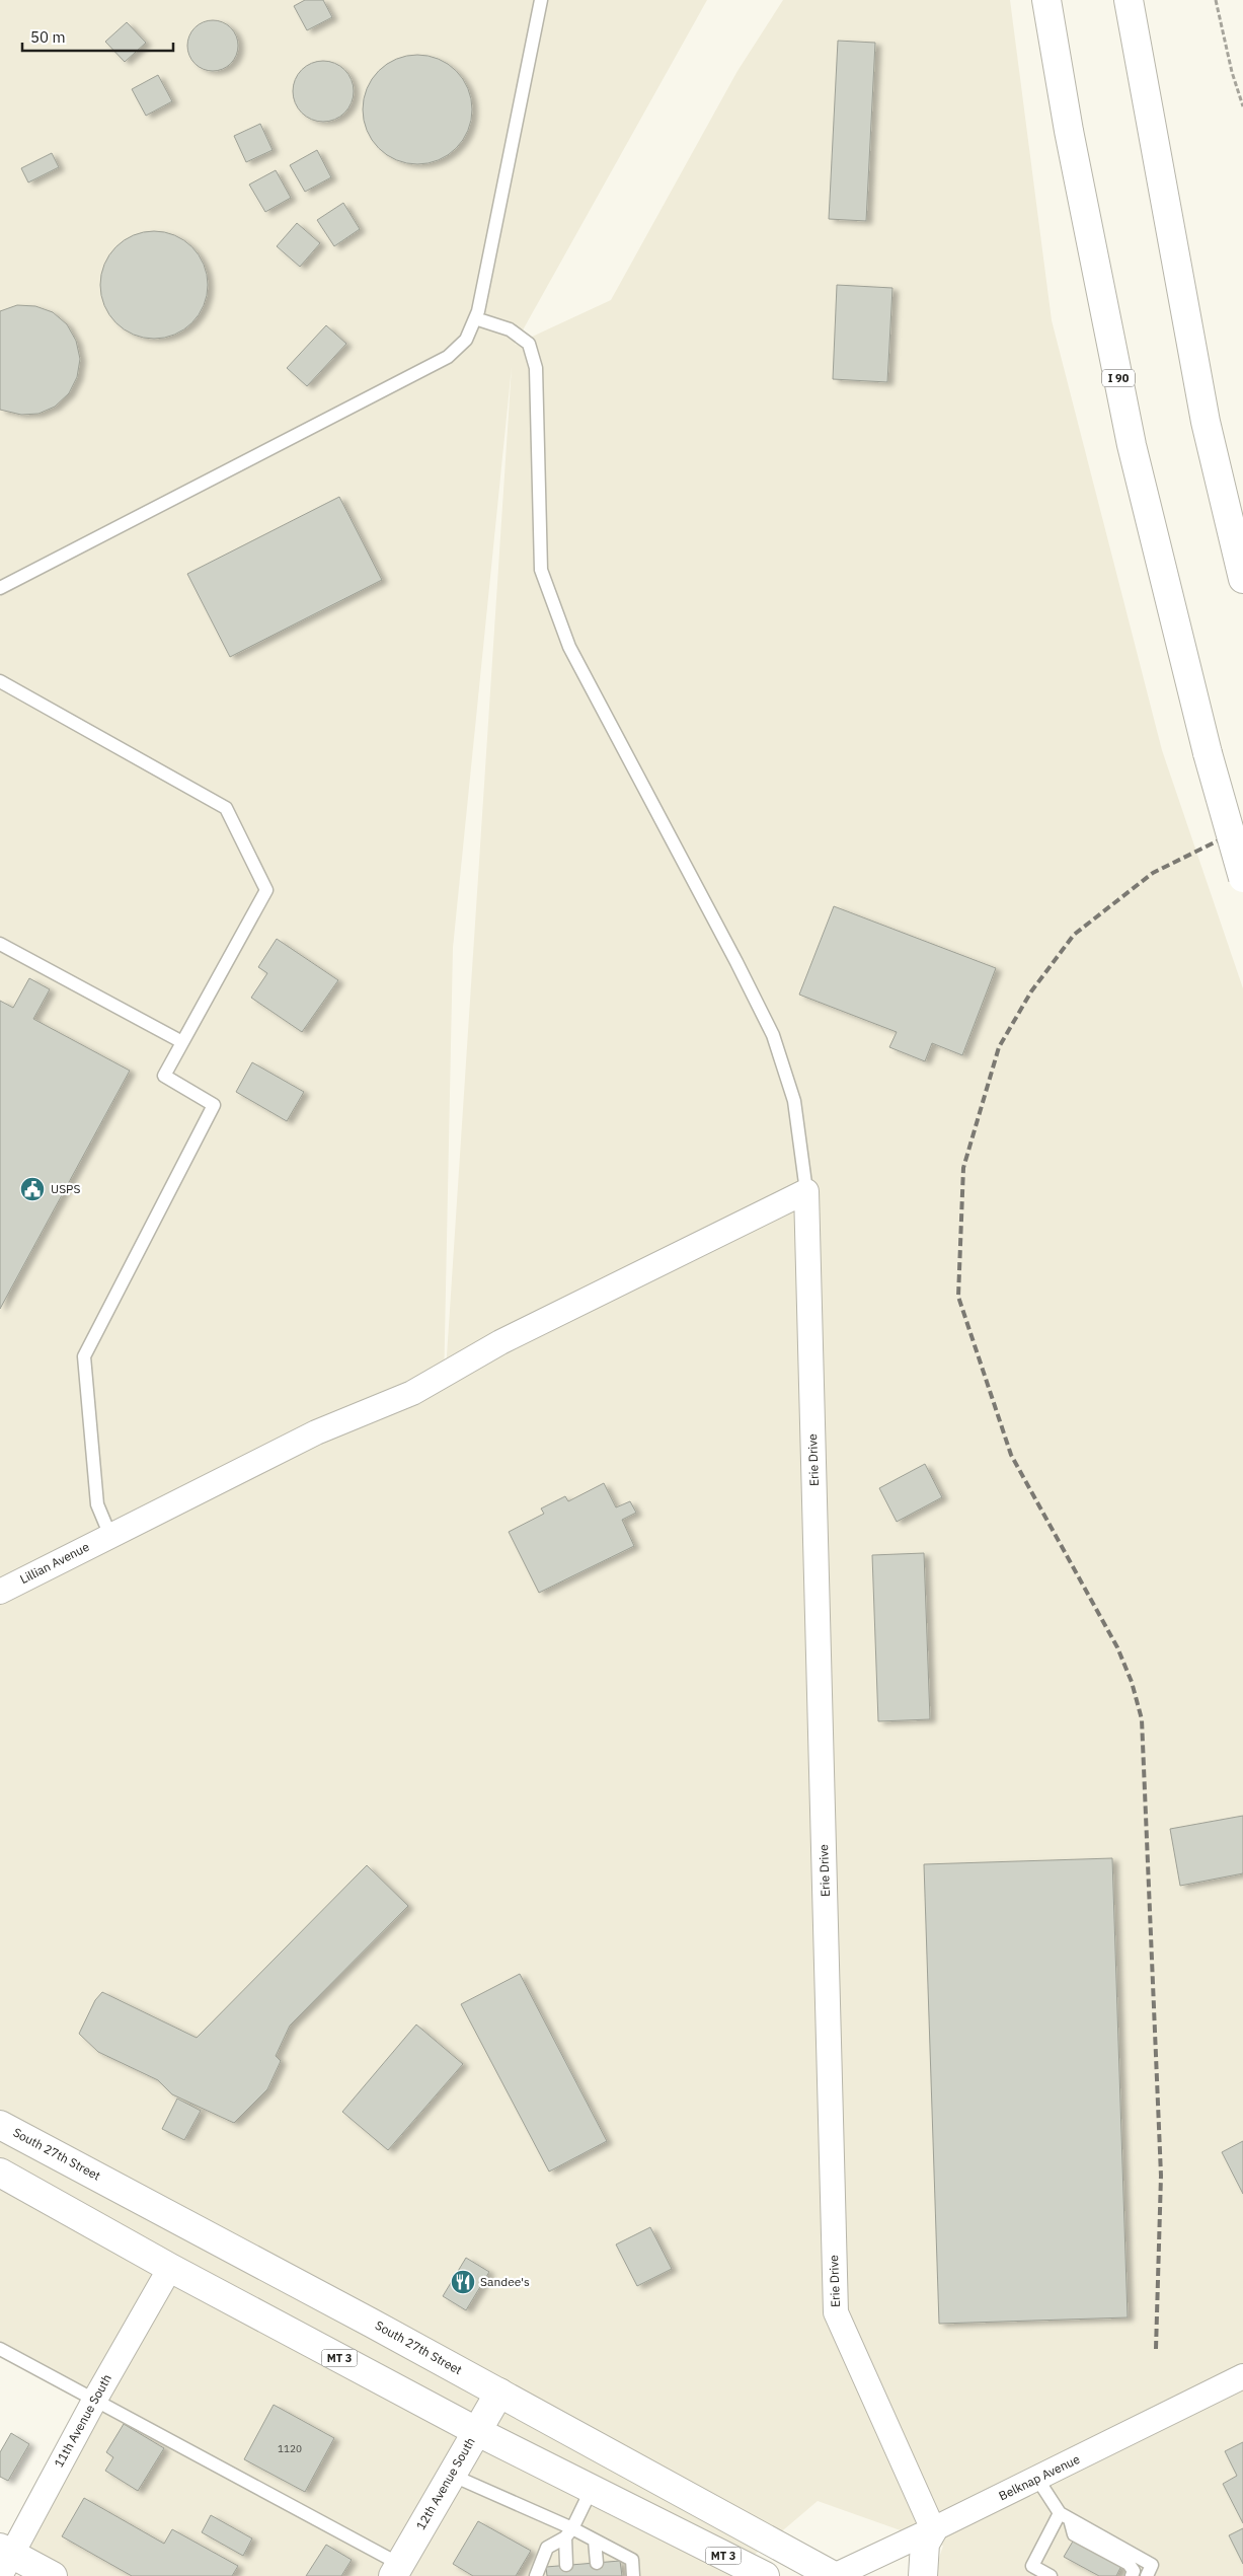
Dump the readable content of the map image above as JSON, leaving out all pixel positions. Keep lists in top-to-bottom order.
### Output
{
  "streets": {
    "main road": [
      "I 90",
      "South 27th Street",
      "MT 3",
      "12th Avenue South"
    ],
    "street": [
      "Erie Drive",
      "Lillian Avenue",
      "11th Avenue South",
      "Belknap Avenue"
    ]
  },
  "crossings": [
    ["Erie Drive", "Lillian Avenue"],
    ["Erie Drive", "Belknap Avenue"],
    ["South 27th Street", "Belknap Avenue"],
    ["South 27th Street", "12th Avenue South"],
    ["MT 3", "11th Avenue South"],
    ["MT 3", "12th Avenue South"]
  ],
  "places": {
    "public building": ["USPS"],
    "restaurant": ["Sandee's"]
  },
  "house_numbers": ["1120"],
  "scale_bar": "50 m"
}
